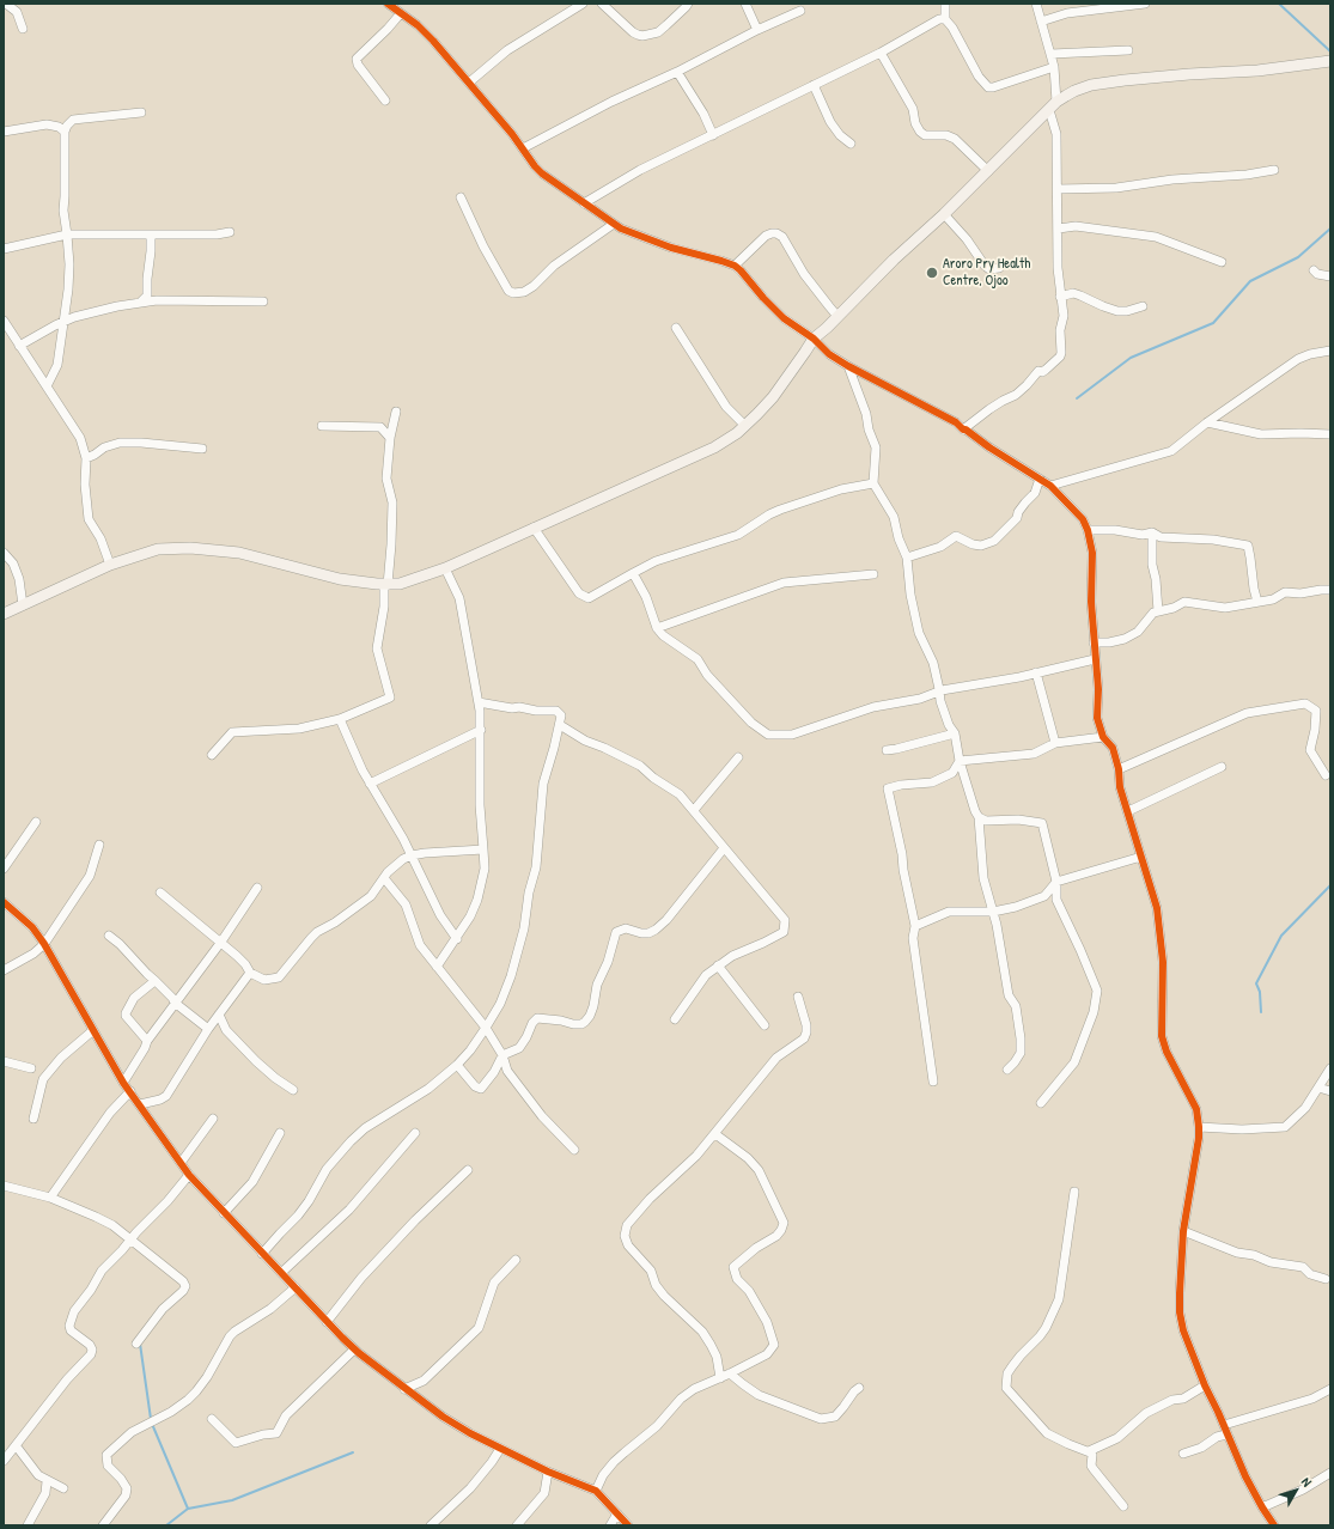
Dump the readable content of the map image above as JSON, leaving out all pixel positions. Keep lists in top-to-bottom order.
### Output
{
  "places": ["Aroro Pry Health Centre, Ojoo"],
  "north": "top right"
}
